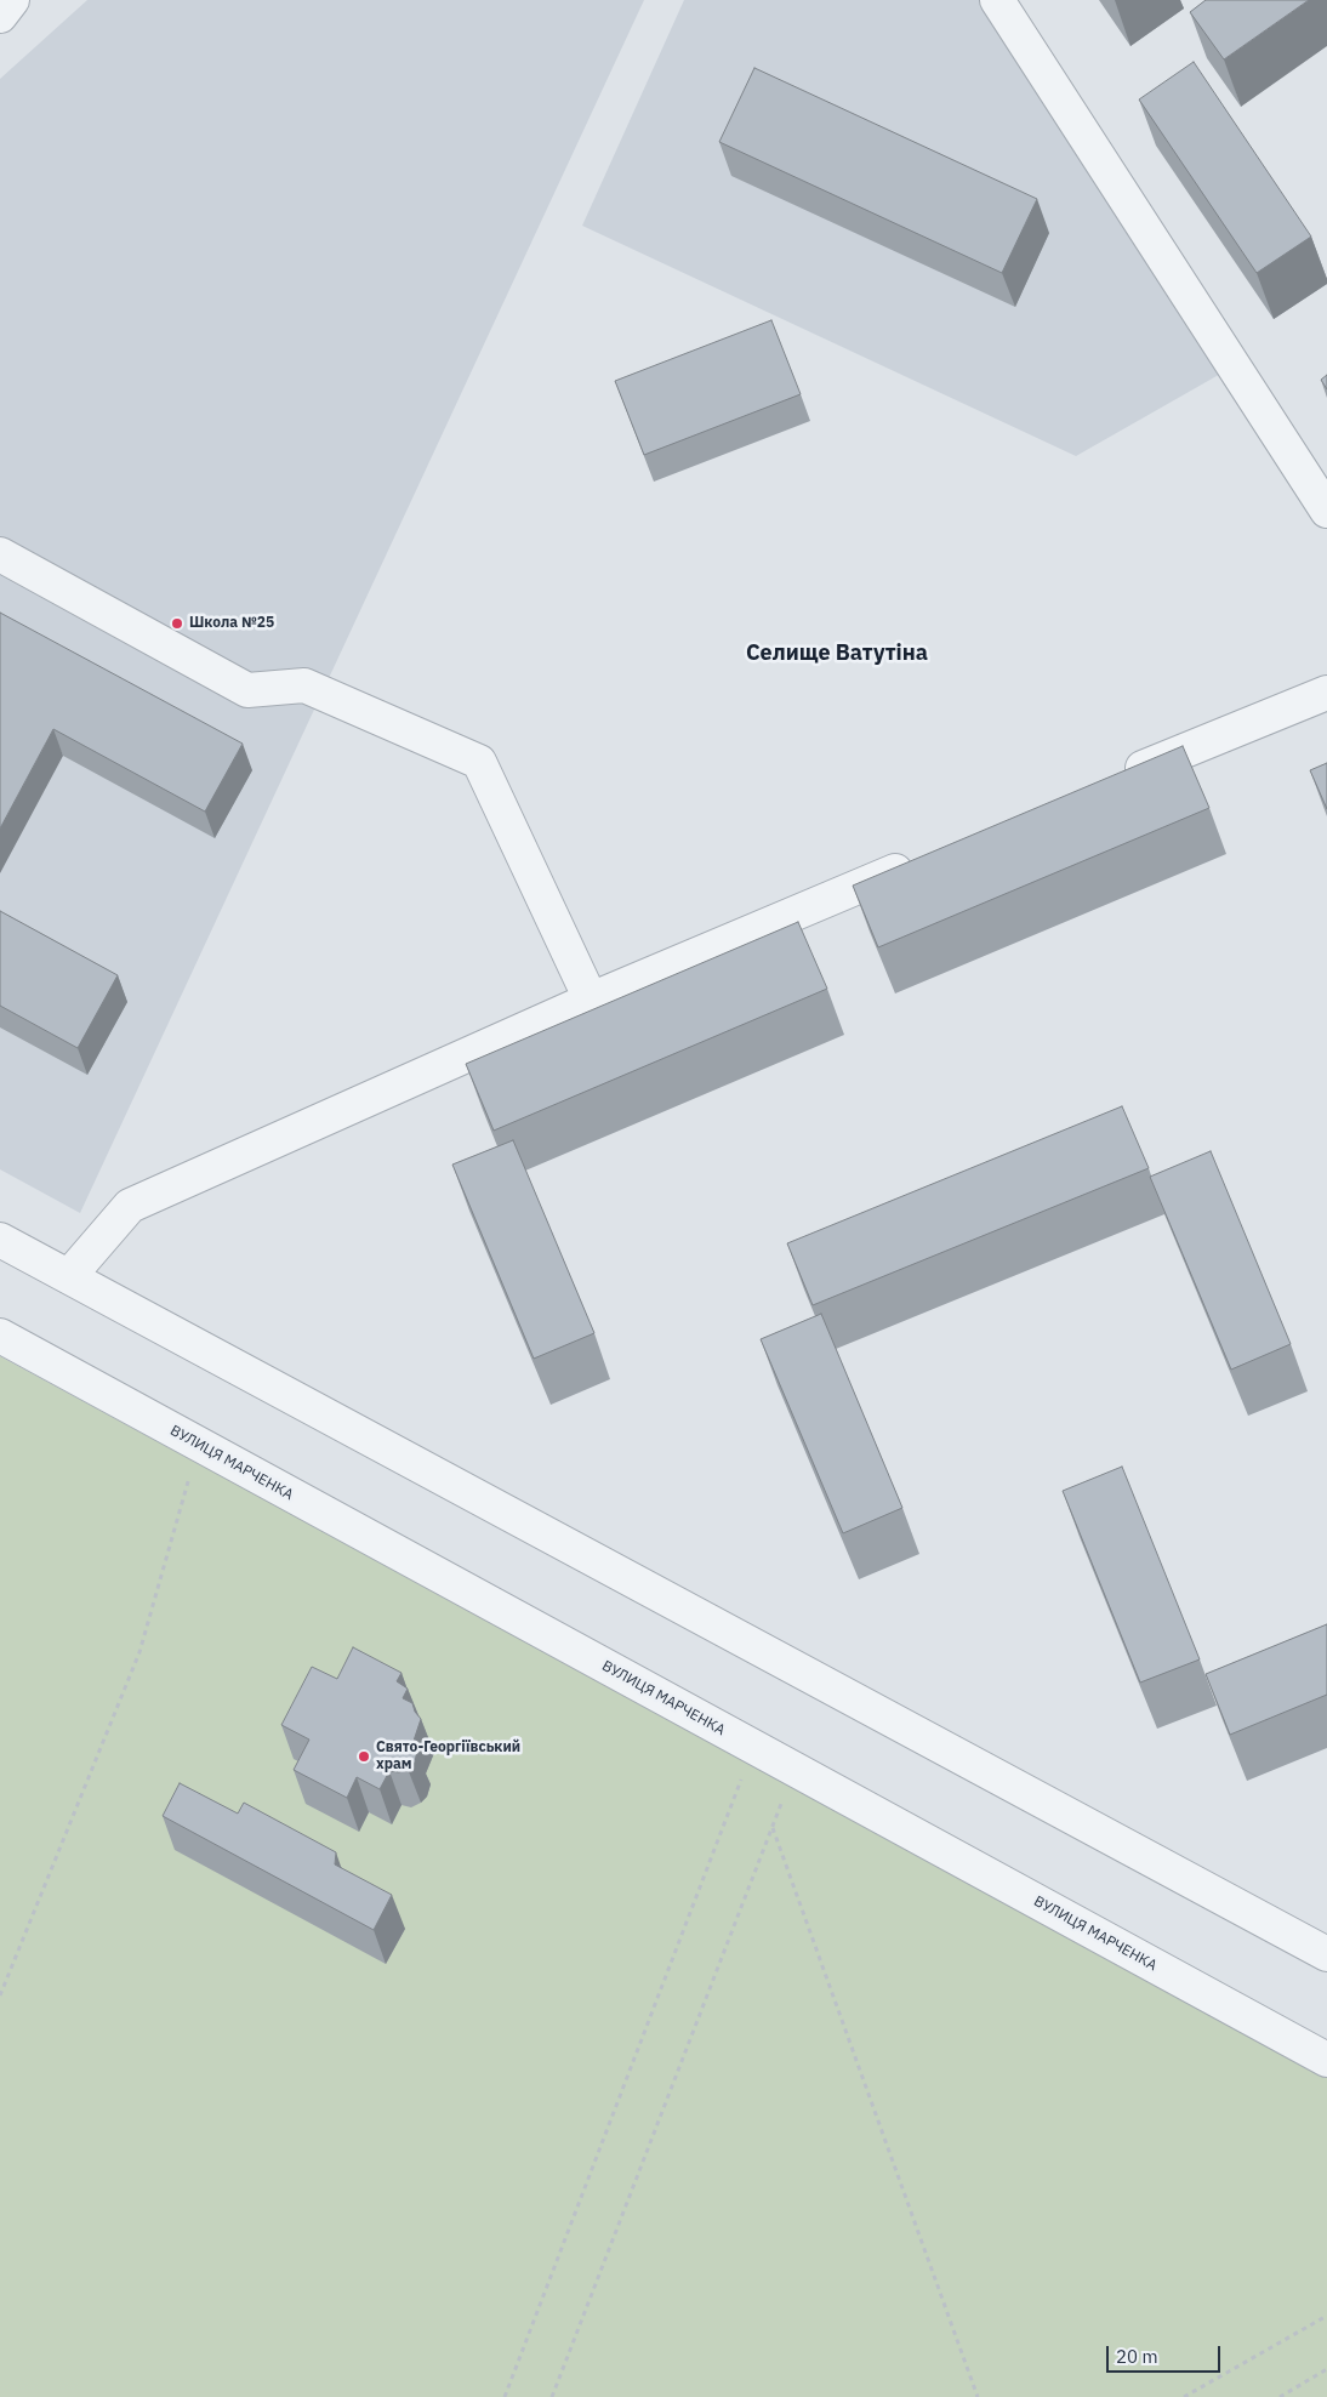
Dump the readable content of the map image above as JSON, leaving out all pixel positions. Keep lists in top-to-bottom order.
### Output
{
  "streets": {
    "street": ["ВУЛИЦЯ МАРЧЕНКА"]
  },
  "districts": ["Селище Ватутіна"],
  "places": ["Школа №25", "Свято-Георгіївський храм"],
  "scale_bar": "20 m"
}
